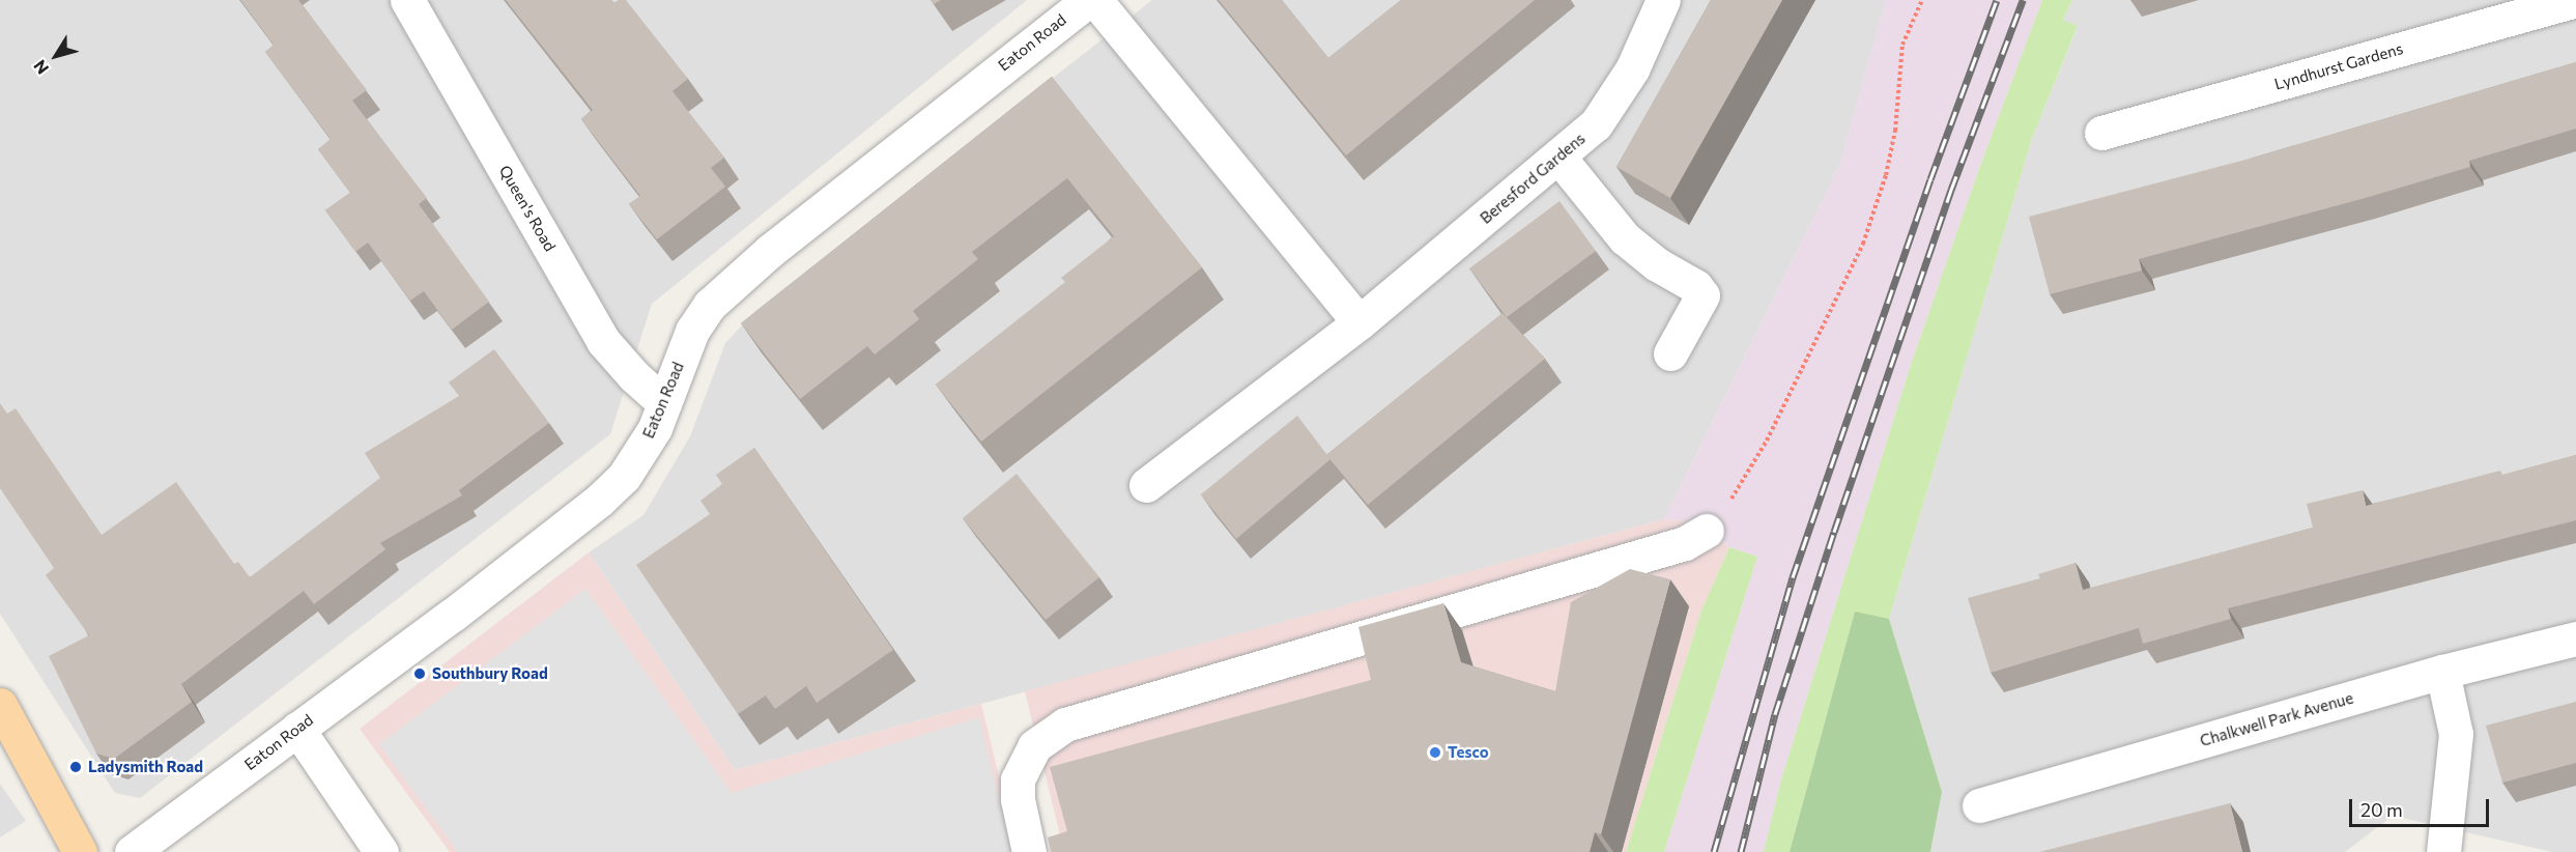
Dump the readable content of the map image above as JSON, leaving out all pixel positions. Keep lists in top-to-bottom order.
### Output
{
  "streets": {
    "street": [
      "Eaton Road",
      "Lyndhurst Gardens",
      "Beresford Gardens",
      "Queen's Road",
      "Chalkwell Park Avenue"
    ]
  },
  "crossings": [
    ["Eaton Road", "Queen's Road"]
  ],
  "places": ["Southbury Road", "Tesco", "Ladysmith Road"],
  "scale_bar": "20 m",
  "north": "bottom left"
}
